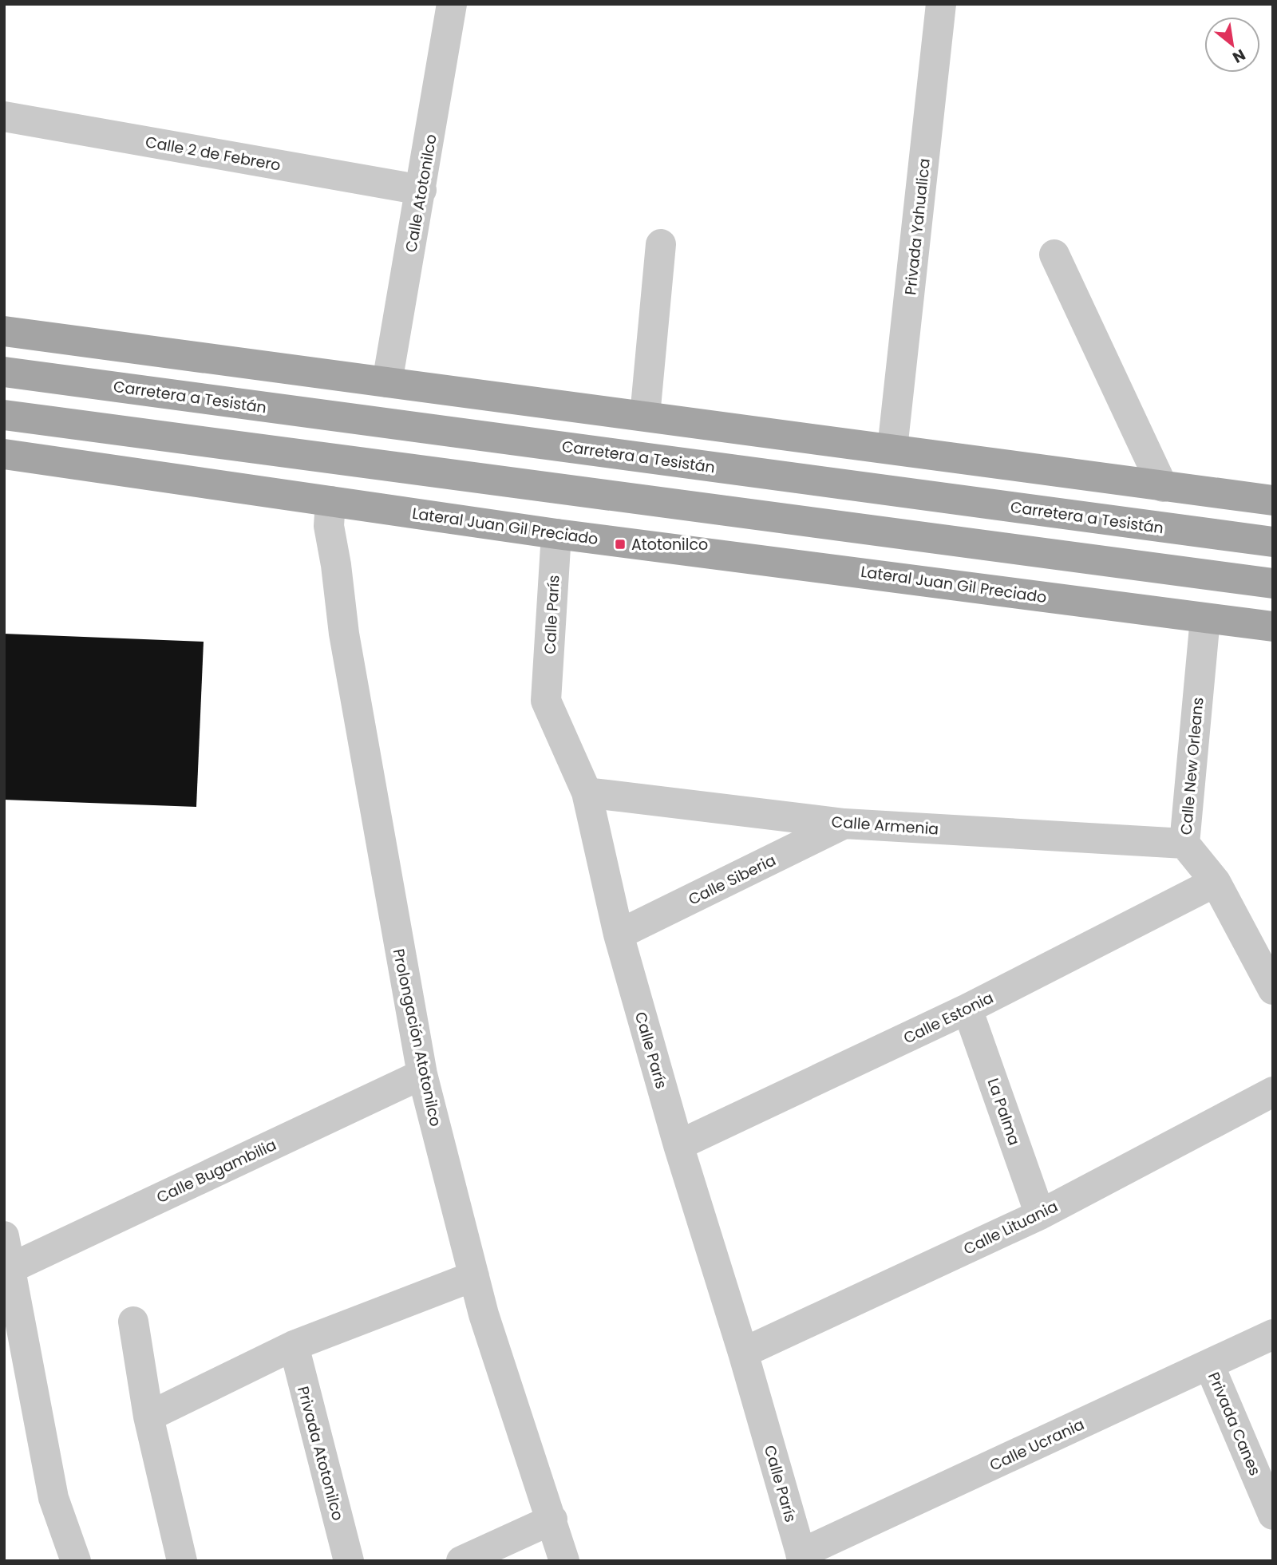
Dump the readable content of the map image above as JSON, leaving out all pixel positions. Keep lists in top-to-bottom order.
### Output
{
  "streets": {
    "main road": ["Carretera a Tesistán", "Lateral Juan Gil Preciado"],
    "street": [
      "Calle 2 de Febrero",
      "Calle Atotonilco",
      "Privada Yahualica",
      "Calle París",
      "Calle New Orleans",
      "Calle Armenia",
      "Calle Siberia",
      "Calle Estonia",
      "Prolongación Atotonilco",
      "La Palma",
      "Calle Bugambilia",
      "Calle Lituania",
      "Privada Canes",
      "Calle Ucrania",
      "Privada Atotonilco"
    ]
  },
  "crossings": [
    ["Calle 2 de Febrero", "Calle Atotonilco"],
    ["Lateral Juan Gil Preciado", "Calle París"],
    ["Lateral Juan Gil Preciado", "Calle New Orleans"],
    ["Lateral Juan Gil Preciado", "Prolongación Atotonilco"],
    ["Calle París", "Calle Armenia"],
    ["Calle París", "Calle Siberia"],
    ["Calle París", "Calle Estonia"],
    ["Calle París", "Calle Lituania"],
    ["Calle París", "Calle Ucrania"],
    ["Calle New Orleans", "Calle Armenia"],
    ["Calle New Orleans", "Calle Estonia"],
    ["Calle Armenia", "Calle Siberia"],
    ["Calle Estonia", "La Palma"],
    ["Prolongación Atotonilco", "Calle Bugambilia"],
    ["La Palma", "Calle Lituania"],
    ["Privada Canes", "Calle Ucrania"]
  ],
  "places": {
    "transit": ["Atotonilco"]
  },
  "north": "bottom right"
}
